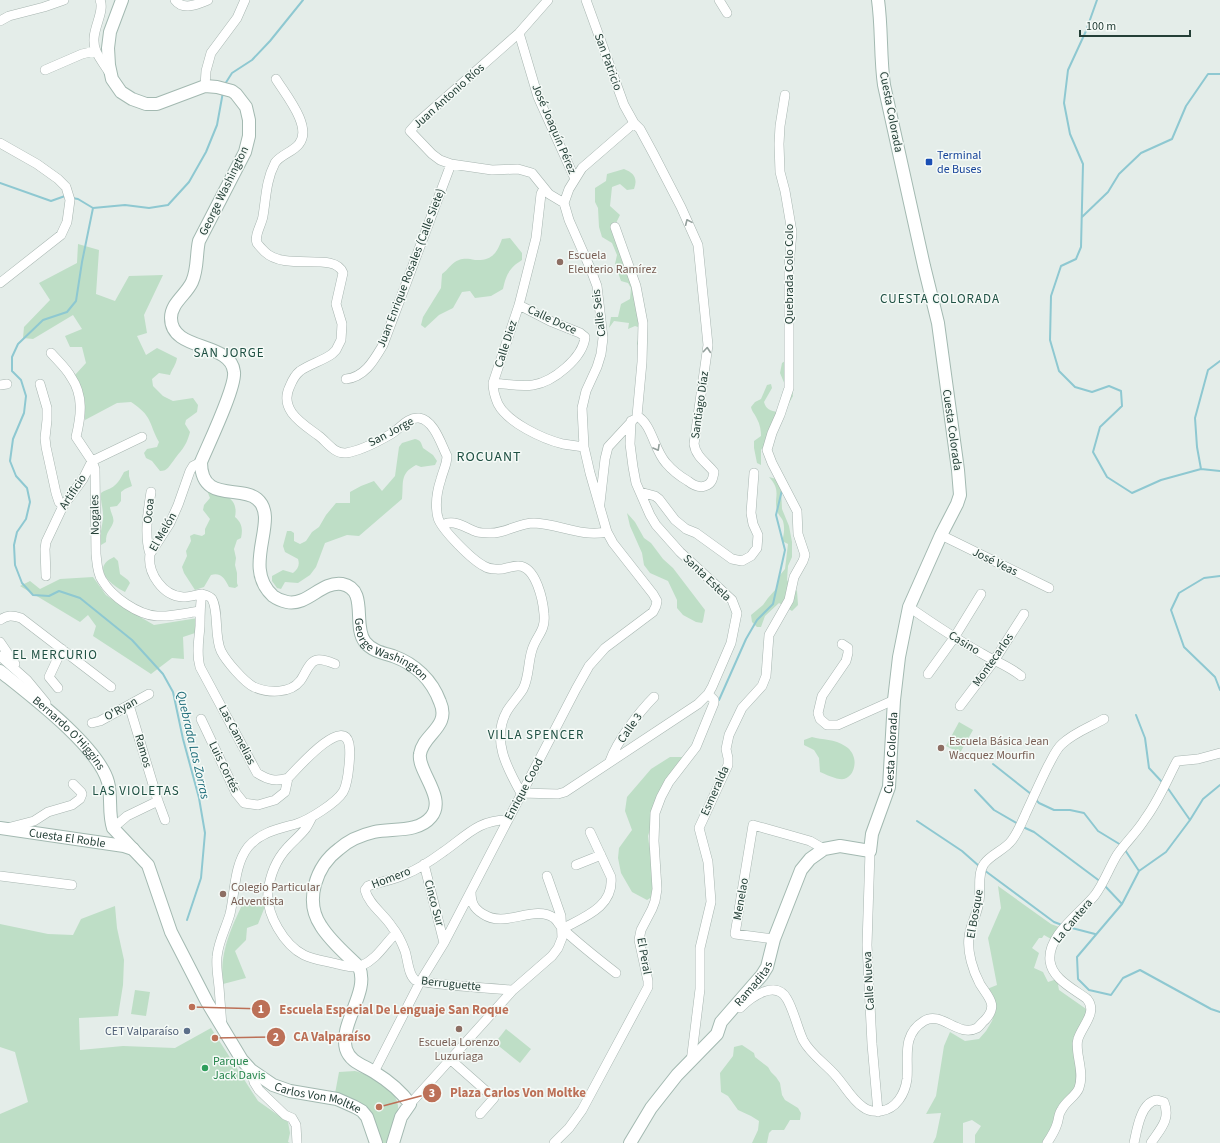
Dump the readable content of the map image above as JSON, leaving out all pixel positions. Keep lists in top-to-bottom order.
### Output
{
  "streets": {
    "street": [
      "San Patricio",
      "Juan Antonio Ríos",
      "Cuesta Colorada",
      "José Joaquín Pérez",
      "George Washington",
      "Juan Enrique Rosales (Calle Siete)",
      "Quebrada Colo Colo",
      "Calle Seis",
      "Calle Doce",
      "Calle Diez",
      "Santiago Díaz",
      "San Jorge",
      "Artificio",
      "Ocoa",
      "Nogales",
      "El Melón",
      "José Veas",
      "Santa Estela",
      "Casino",
      "Montecarlos",
      "O'Ryan",
      "Calle 3",
      "Bernardo O'Higgins",
      "Las Camelias",
      "Ramos",
      "Luis Cortés",
      "Enrique Cood",
      "Esmeralda",
      "Cuesta El Roble",
      "Homero",
      "Menelao",
      "Cinco Sur",
      "El Bosque",
      "La Cantera",
      "El Peral",
      "Calle Nueva",
      "Ramaditas",
      "Berruguette",
      "Carlos Von Moltke"
    ]
  },
  "crossings": [
    ["San Patricio", "Santiago Díaz"],
    ["Juan Antonio Ríos", "José Joaquín Pérez"],
    ["Juan Antonio Ríos", "Juan Enrique Rosales (Calle Siete)"],
    ["Juan Antonio Ríos", "Calle Seis"],
    ["Juan Antonio Ríos", "Calle Diez"],
    ["Cuesta Colorada", "José Veas"],
    ["Cuesta Colorada", "Casino"],
    ["Cuesta Colorada", "Calle Nueva"],
    ["George Washington", "El Melón"],
    ["Quebrada Colo Colo", "Esmeralda"],
    ["Calle Seis", "Calle Diez"],
    ["Calle Seis", "Enrique Cood"],
    ["Calle Doce", "Calle Diez"],
    ["Santiago Díaz", "Santa Estela"],
    ["San Jorge", "Santa Estela"],
    ["San Jorge", "Enrique Cood"],
    ["Artificio", "Nogales"],
    ["Ocoa", "El Melón"],
    ["Nogales", "Las Camelias"],
    ["El Melón", "Las Camelias"],
    ["Santa Estela", "Calle 3"],
    ["Santa Estela", "Enrique Cood"],
    ["Santa Estela", "El Peral"],
    ["Casino", "Montecarlos"],
    ["O'Ryan", "Ramos"],
    ["Las Camelias", "Luis Cortés"],
    ["Enrique Cood", "Homero"],
    ["Enrique Cood", "Cinco Sur"],
    ["Enrique Cood", "Berruguette"],
    ["Esmeralda", "Ramaditas"],
    ["Cuesta El Roble", "Carlos Von Moltke"],
    ["Homero", "Cinco Sur"],
    ["Homero", "Berruguette"],
    ["Menelao", "Ramaditas"],
    ["El Bosque", "Calle Nueva"]
  ],
  "districts": [
    "CUESTA COLORADA",
    "SAN JORGE",
    "ROCUANT",
    "EL MERCURIO",
    "VILLA SPENCER",
    "LAS VIOLETAS"
  ],
  "water": ["Quebrada Las Zorras"],
  "places": {
    "transit": ["Terminal de Buses"],
    "other": [
      "Escuela Eleuterio Ramírez",
      "Escuela Básica Jean Wacquez Mourfin",
      "Colegio Particular Adventista",
      "Escuela Especial De Lenguaje San Roque",
      "Escuela Lorenzo Luzuriaga",
      "CET Valparaíso",
      "CA Valparaíso",
      "Parque Jack Davis",
      "Plaza Carlos Von Moltke"
    ]
  },
  "scale_bar": "100 m"
}
